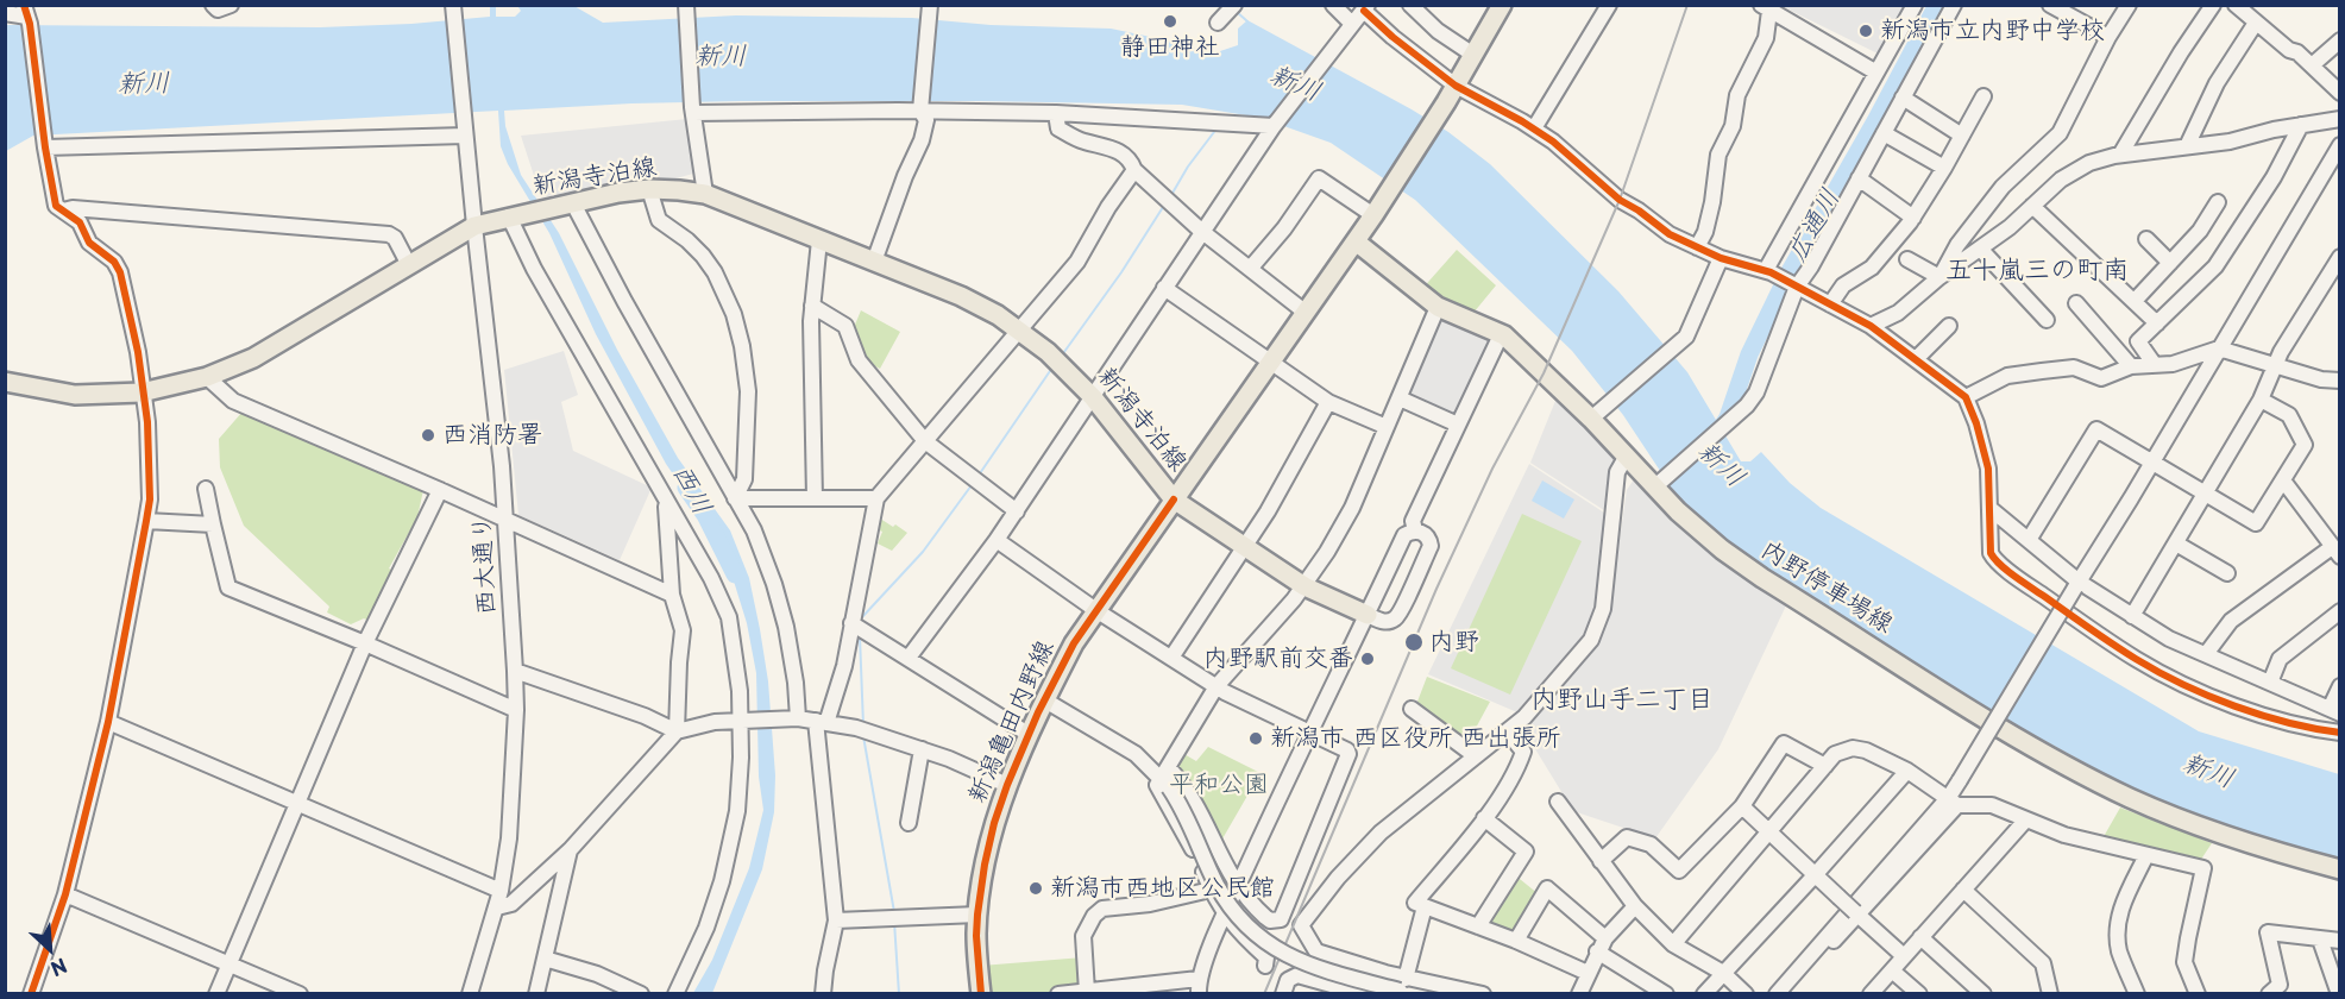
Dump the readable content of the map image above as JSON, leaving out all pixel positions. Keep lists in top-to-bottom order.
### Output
{
  "streets": {
    "main road": ["新潟寺泊線", "内野停車場線", "新潟亀田内野線"],
    "street": ["西大通り"]
  },
  "crossings": [
    ["新潟寺泊線", "西大通り"],
    ["新潟寺泊線", "新潟亀田内野線"],
    ["内野停車場線", "新潟亀田内野線"]
  ],
  "districts": ["五十嵐三の町南", "内野山手二丁目"],
  "water": ["新川", "広通川", "西川"],
  "parks": ["平和公園"],
  "places": [
    "静田神社",
    "新潟市立内野中学校",
    "西消防署",
    "内野",
    "内野駅前交番",
    "新潟市 西区役所 西出張所",
    "新潟市西地区公民館"
  ],
  "north": "bottom right"
}
